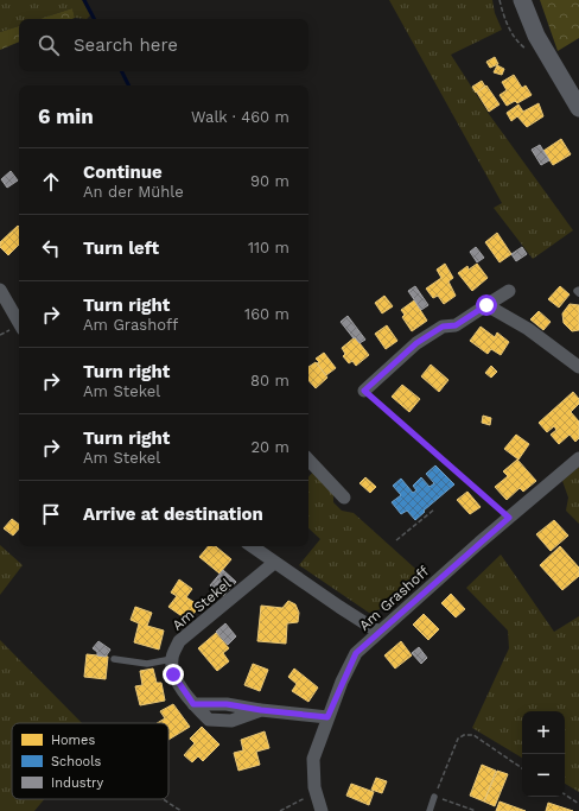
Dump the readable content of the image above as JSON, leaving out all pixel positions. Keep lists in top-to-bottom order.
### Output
{
  "streets": {
    "street": ["Am Grashoff", "Am Stekel"]
  },
  "legend": ["Homes", "Schools", "Industry"],
  "page": {
    "search": "Search here",
    "heading": ["6 min", "Walk · 460 m"],
    "list": [
      ["Continue", "An der Mühle", "90 m"],
      ["Turn left", "110 m"],
      ["Turn right", "Am Grashoff", "160 m"],
      ["Turn right", "Am Stekel", "80 m"],
      ["Turn right", "Am Stekel", "20 m"],
      "Arrive at destination"
    ],
    "map_buttons": ["+", "−"]
  }
}
